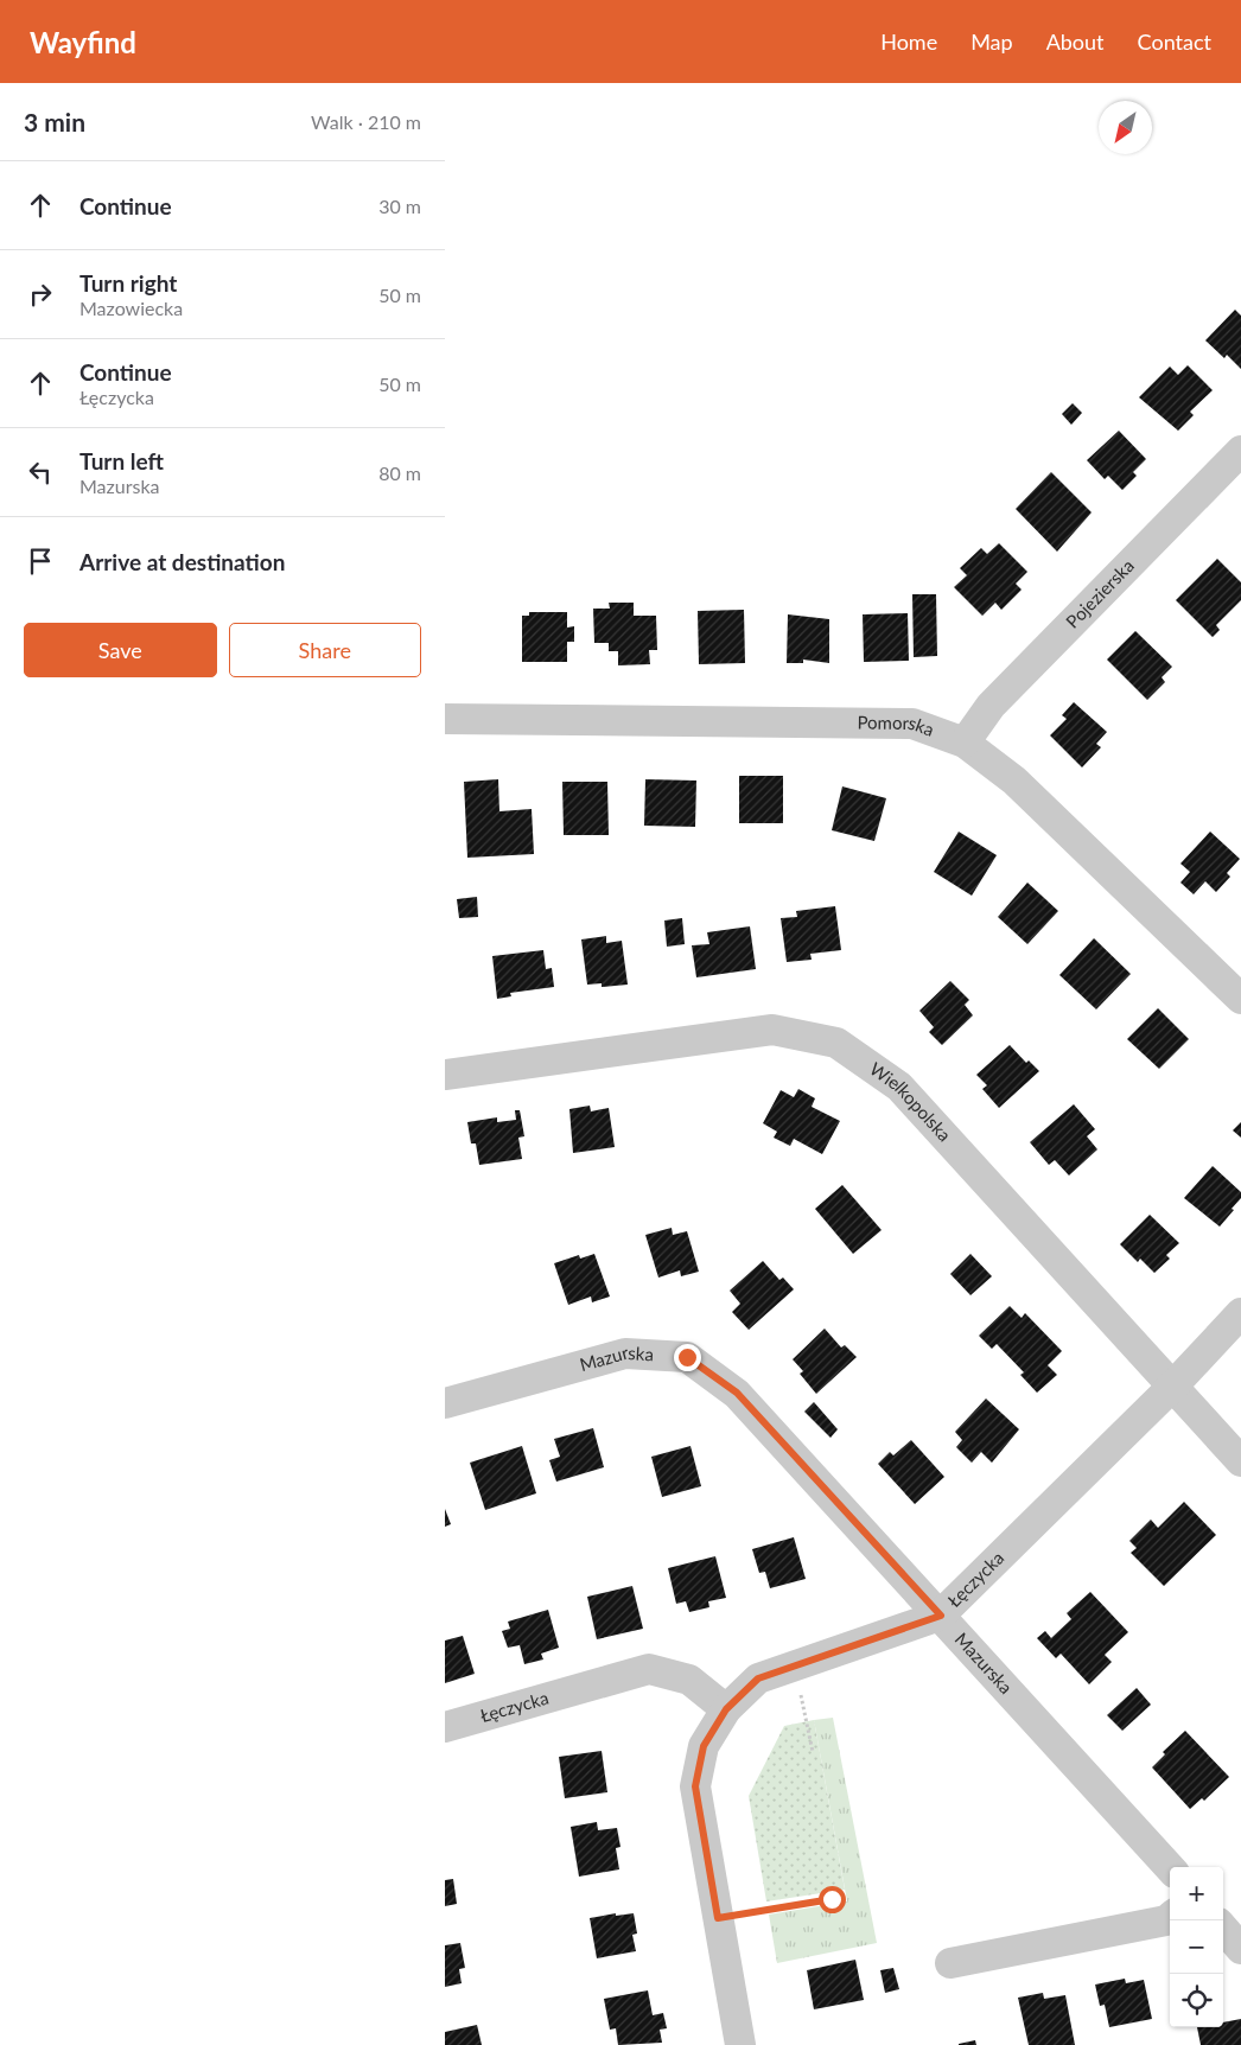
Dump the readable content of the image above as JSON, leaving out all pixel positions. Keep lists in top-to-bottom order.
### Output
{
  "streets": {
    "street": [
      "Pojezierska",
      "Pomorska",
      "Wielkopolska",
      "Mazurska",
      "Łęczycka"
    ]
  },
  "crossings": [
    ["Pojezierska", "Pomorska"],
    ["Wielkopolska", "Łęczycka"],
    ["Mazurska", "Łęczycka"]
  ],
  "north": "bottom left",
  "page": {
    "header": "Wayfind",
    "nav": [
      "Home",
      "Map",
      "About",
      "Contact"
    ],
    "heading": ["3 min", "Walk · 210 m"],
    "list": [
      ["Continue", "30 m"],
      ["Turn right", "Mazowiecka", "50 m"],
      ["Continue", "Łęczycka", "50 m"],
      ["Turn left", "Mazurska", "80 m"],
      "Arrive at destination"
    ],
    "buttons": ["Save", "Share"],
    "map_buttons": ["+", "−"]
  }
}
